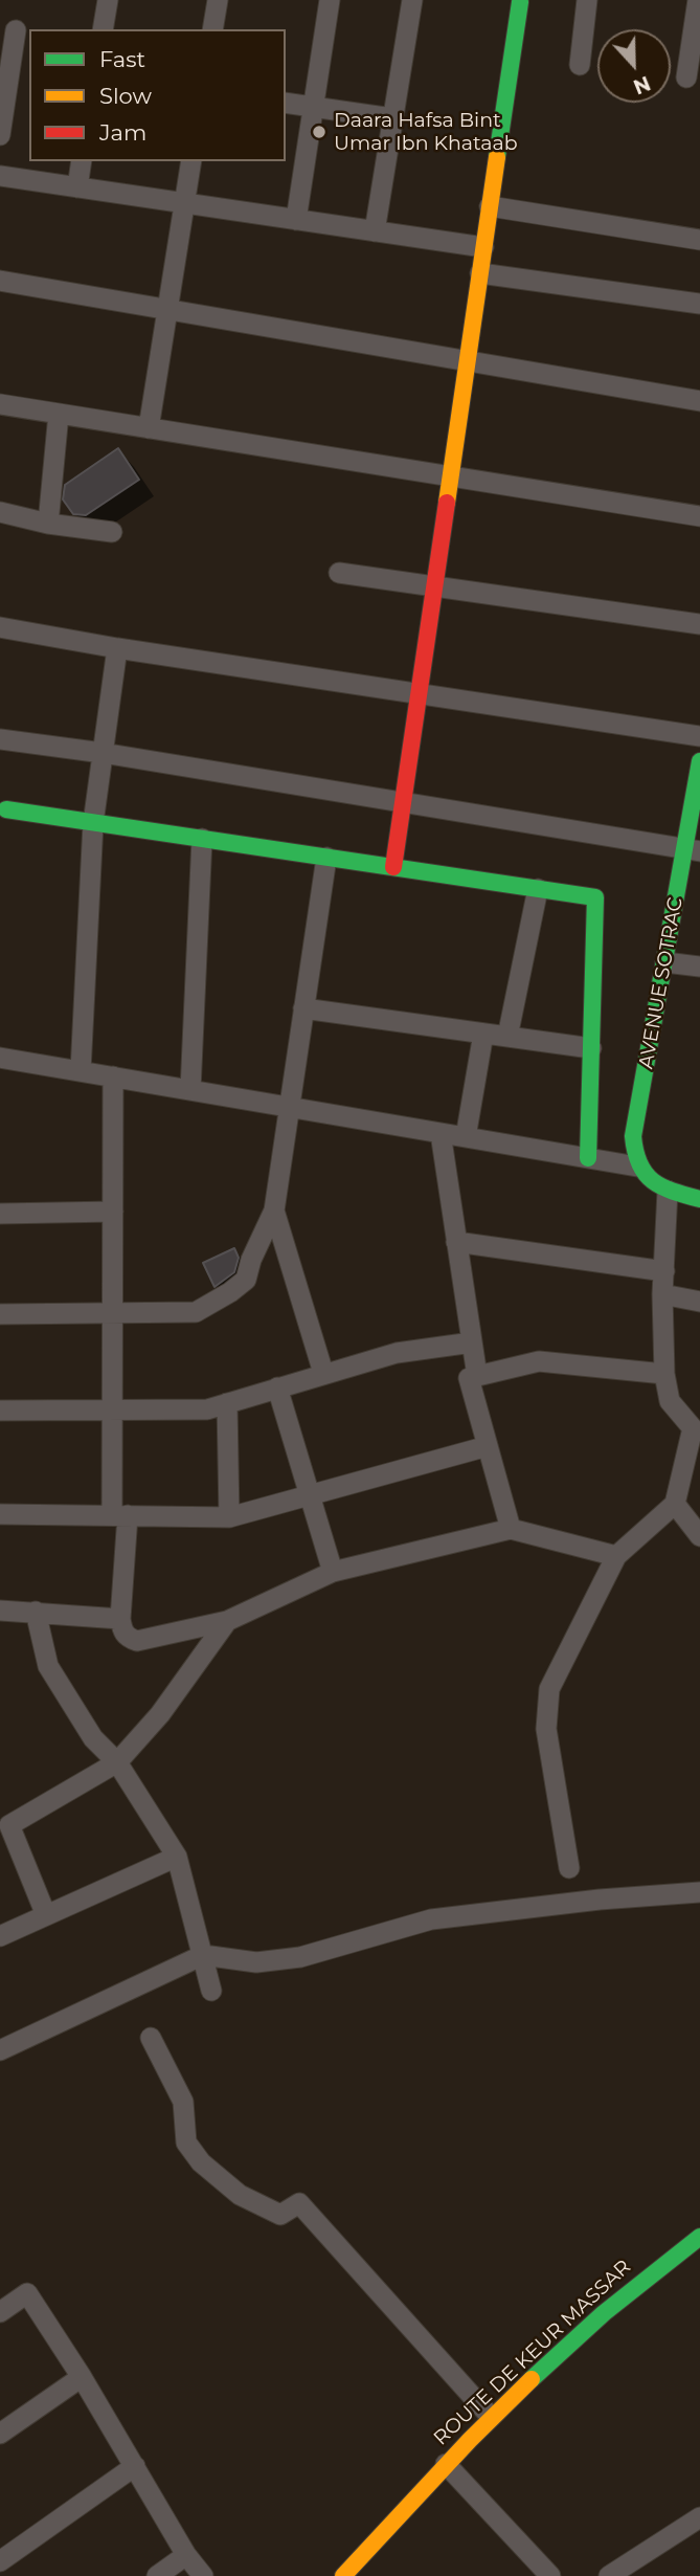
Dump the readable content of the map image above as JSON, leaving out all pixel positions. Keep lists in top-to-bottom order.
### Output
{
  "streets": {
    "street": ["AVENUE SOTRAC", "ROUTE DE KEUR MASSAR"]
  },
  "places": ["Daara Hafsa Bint Umar Ibn Khataab"],
  "legend": ["Fast", "Slow", "Jam"],
  "north": "bottom"
}
